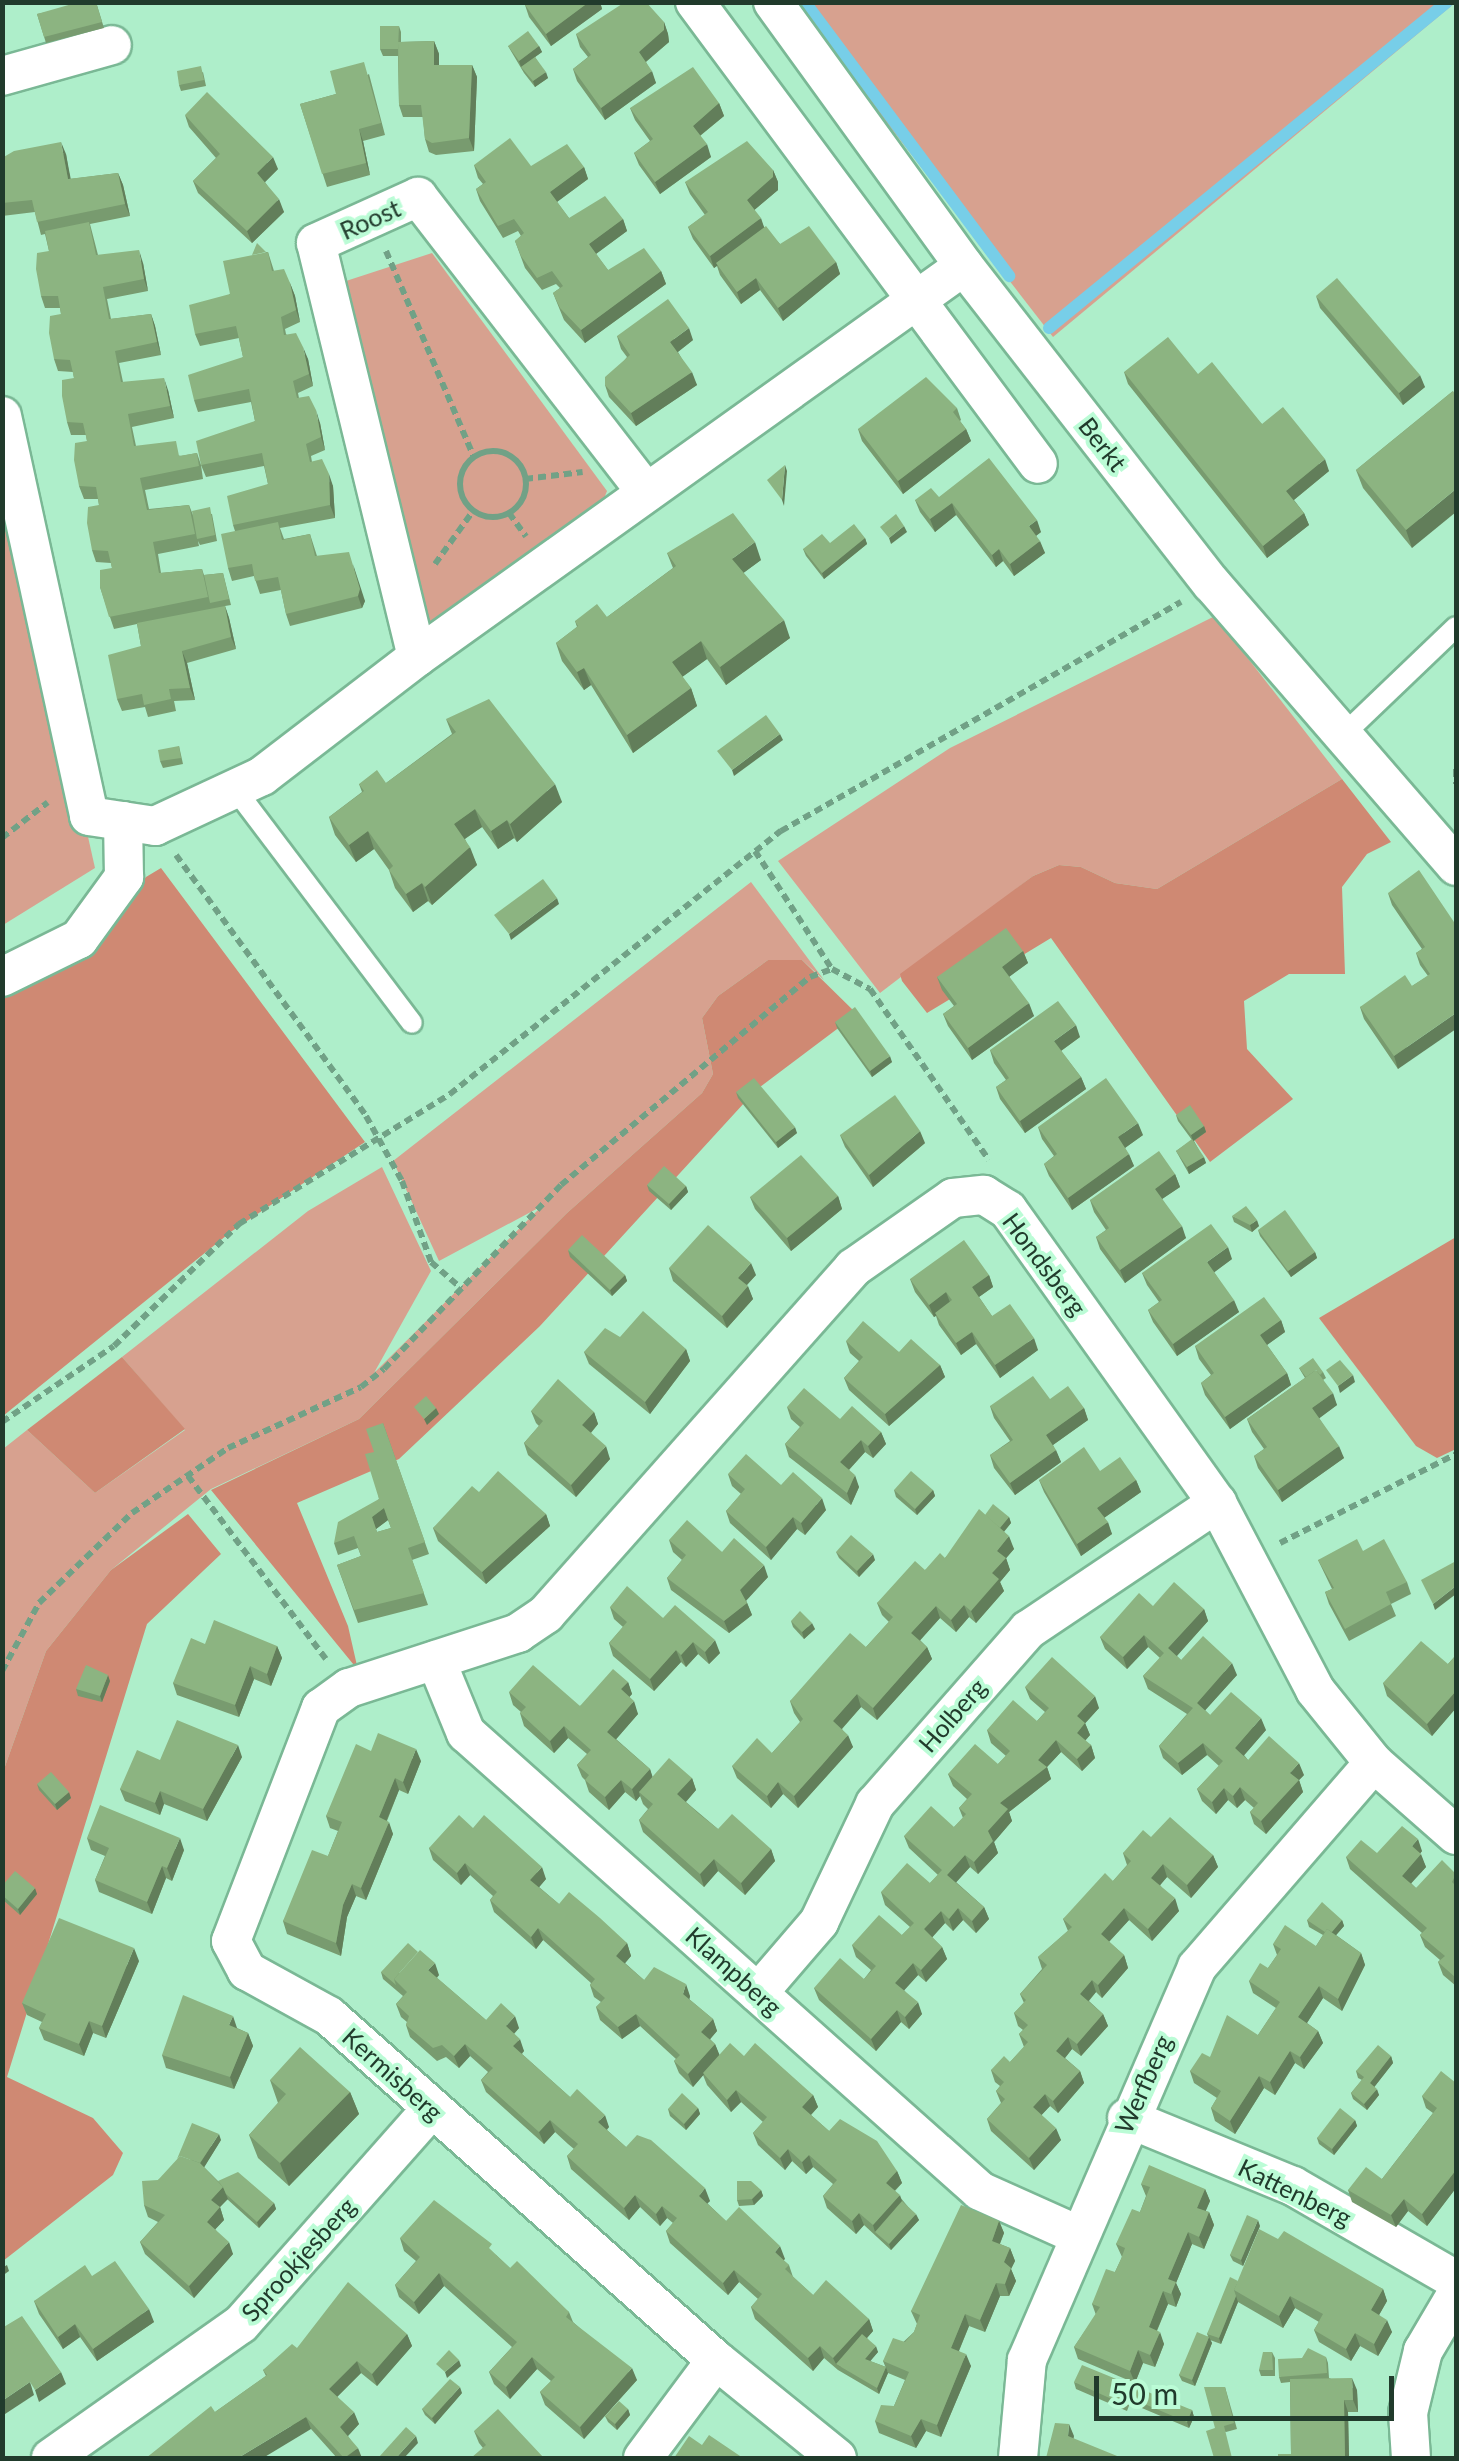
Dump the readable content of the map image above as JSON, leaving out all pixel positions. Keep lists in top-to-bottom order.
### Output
{
  "streets": {
    "street": [
      "Roost",
      "Berkt",
      "Hondsberg",
      "Holberg",
      "Klampberg",
      "Kermisberg",
      "Werfberg",
      "Kattenberg",
      "Sprookjesberg"
    ]
  },
  "crossings": [
    ["Hondsberg", "Holberg"],
    ["Hondsberg", "Klampberg"],
    ["Hondsberg", "Kermisberg"],
    ["Hondsberg", "Werfberg"],
    ["Holberg", "Klampberg"],
    ["Klampberg", "Kermisberg"],
    ["Klampberg", "Werfberg"],
    ["Kermisberg", "Sprookjesberg"],
    ["Werfberg", "Kattenberg"]
  ],
  "scale_bar": "50 m"
}
